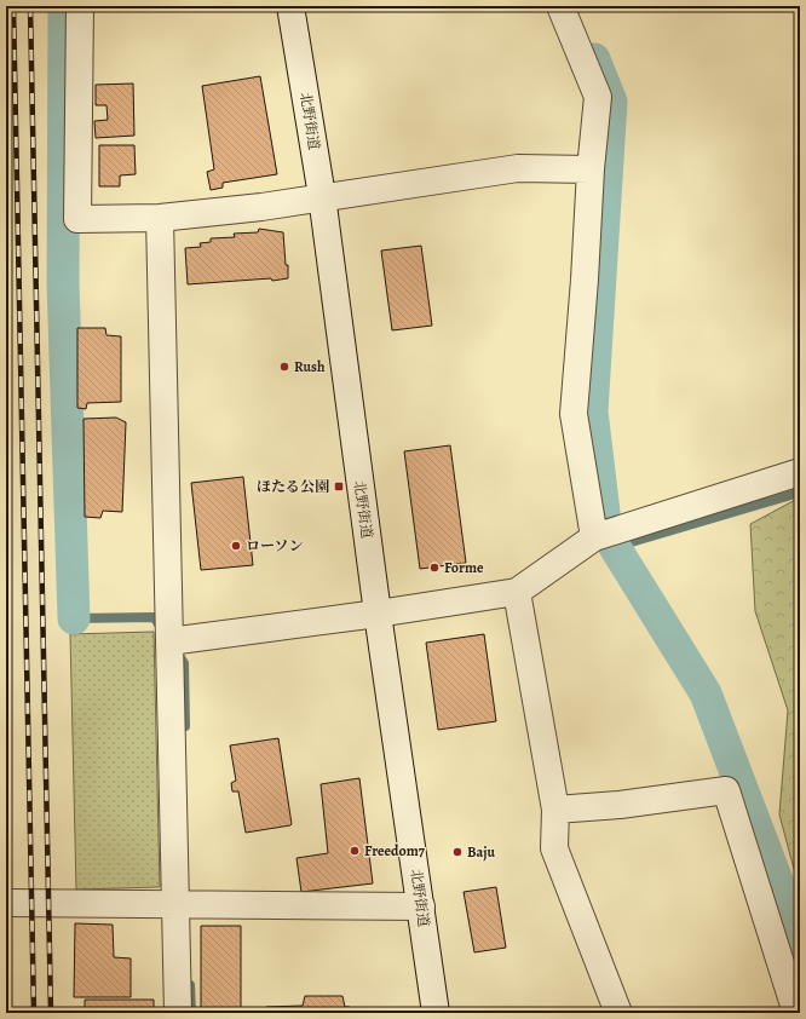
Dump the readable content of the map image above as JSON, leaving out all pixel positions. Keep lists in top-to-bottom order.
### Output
{
  "streets": {
    "street": ["北野街道"]
  },
  "places": {
    "other": [
      "Rush",
      "ローソン",
      "Forme",
      "Freedom7",
      "Baju"
    ],
    "transit": ["ほたる公園"]
  }
}
